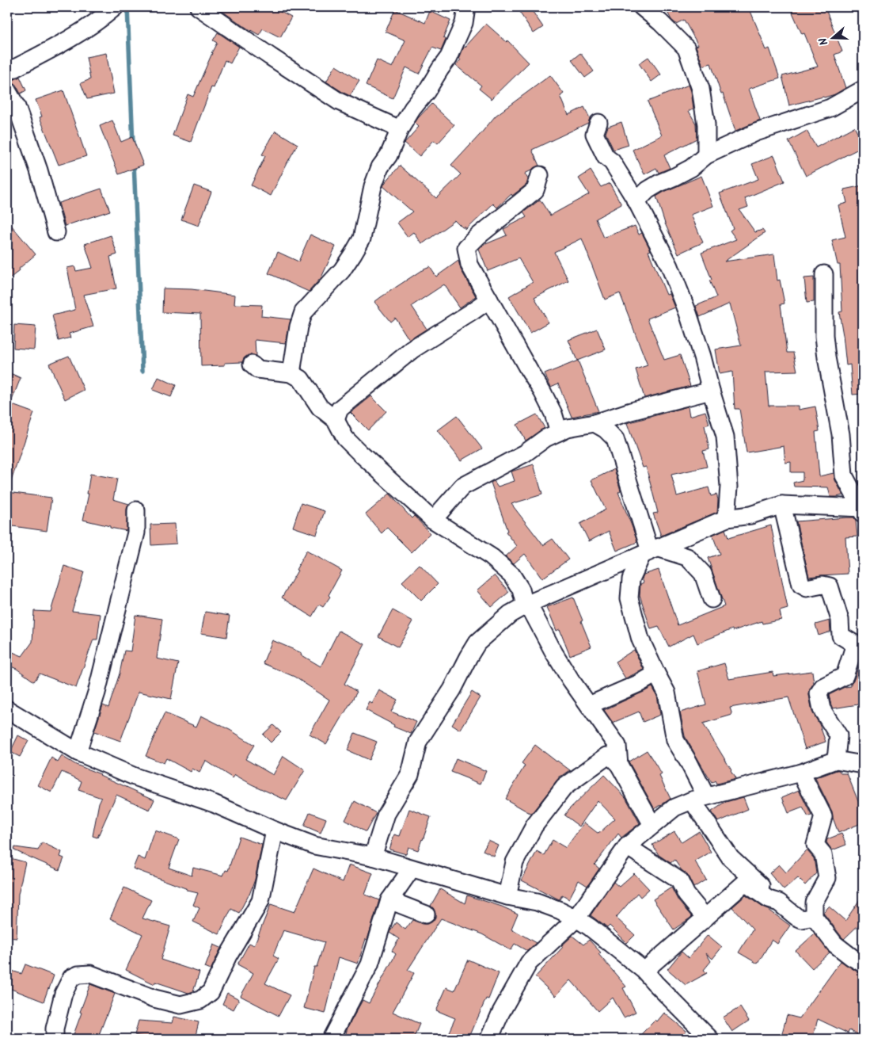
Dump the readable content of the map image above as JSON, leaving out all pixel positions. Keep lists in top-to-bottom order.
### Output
{
  "north": "left"
}
